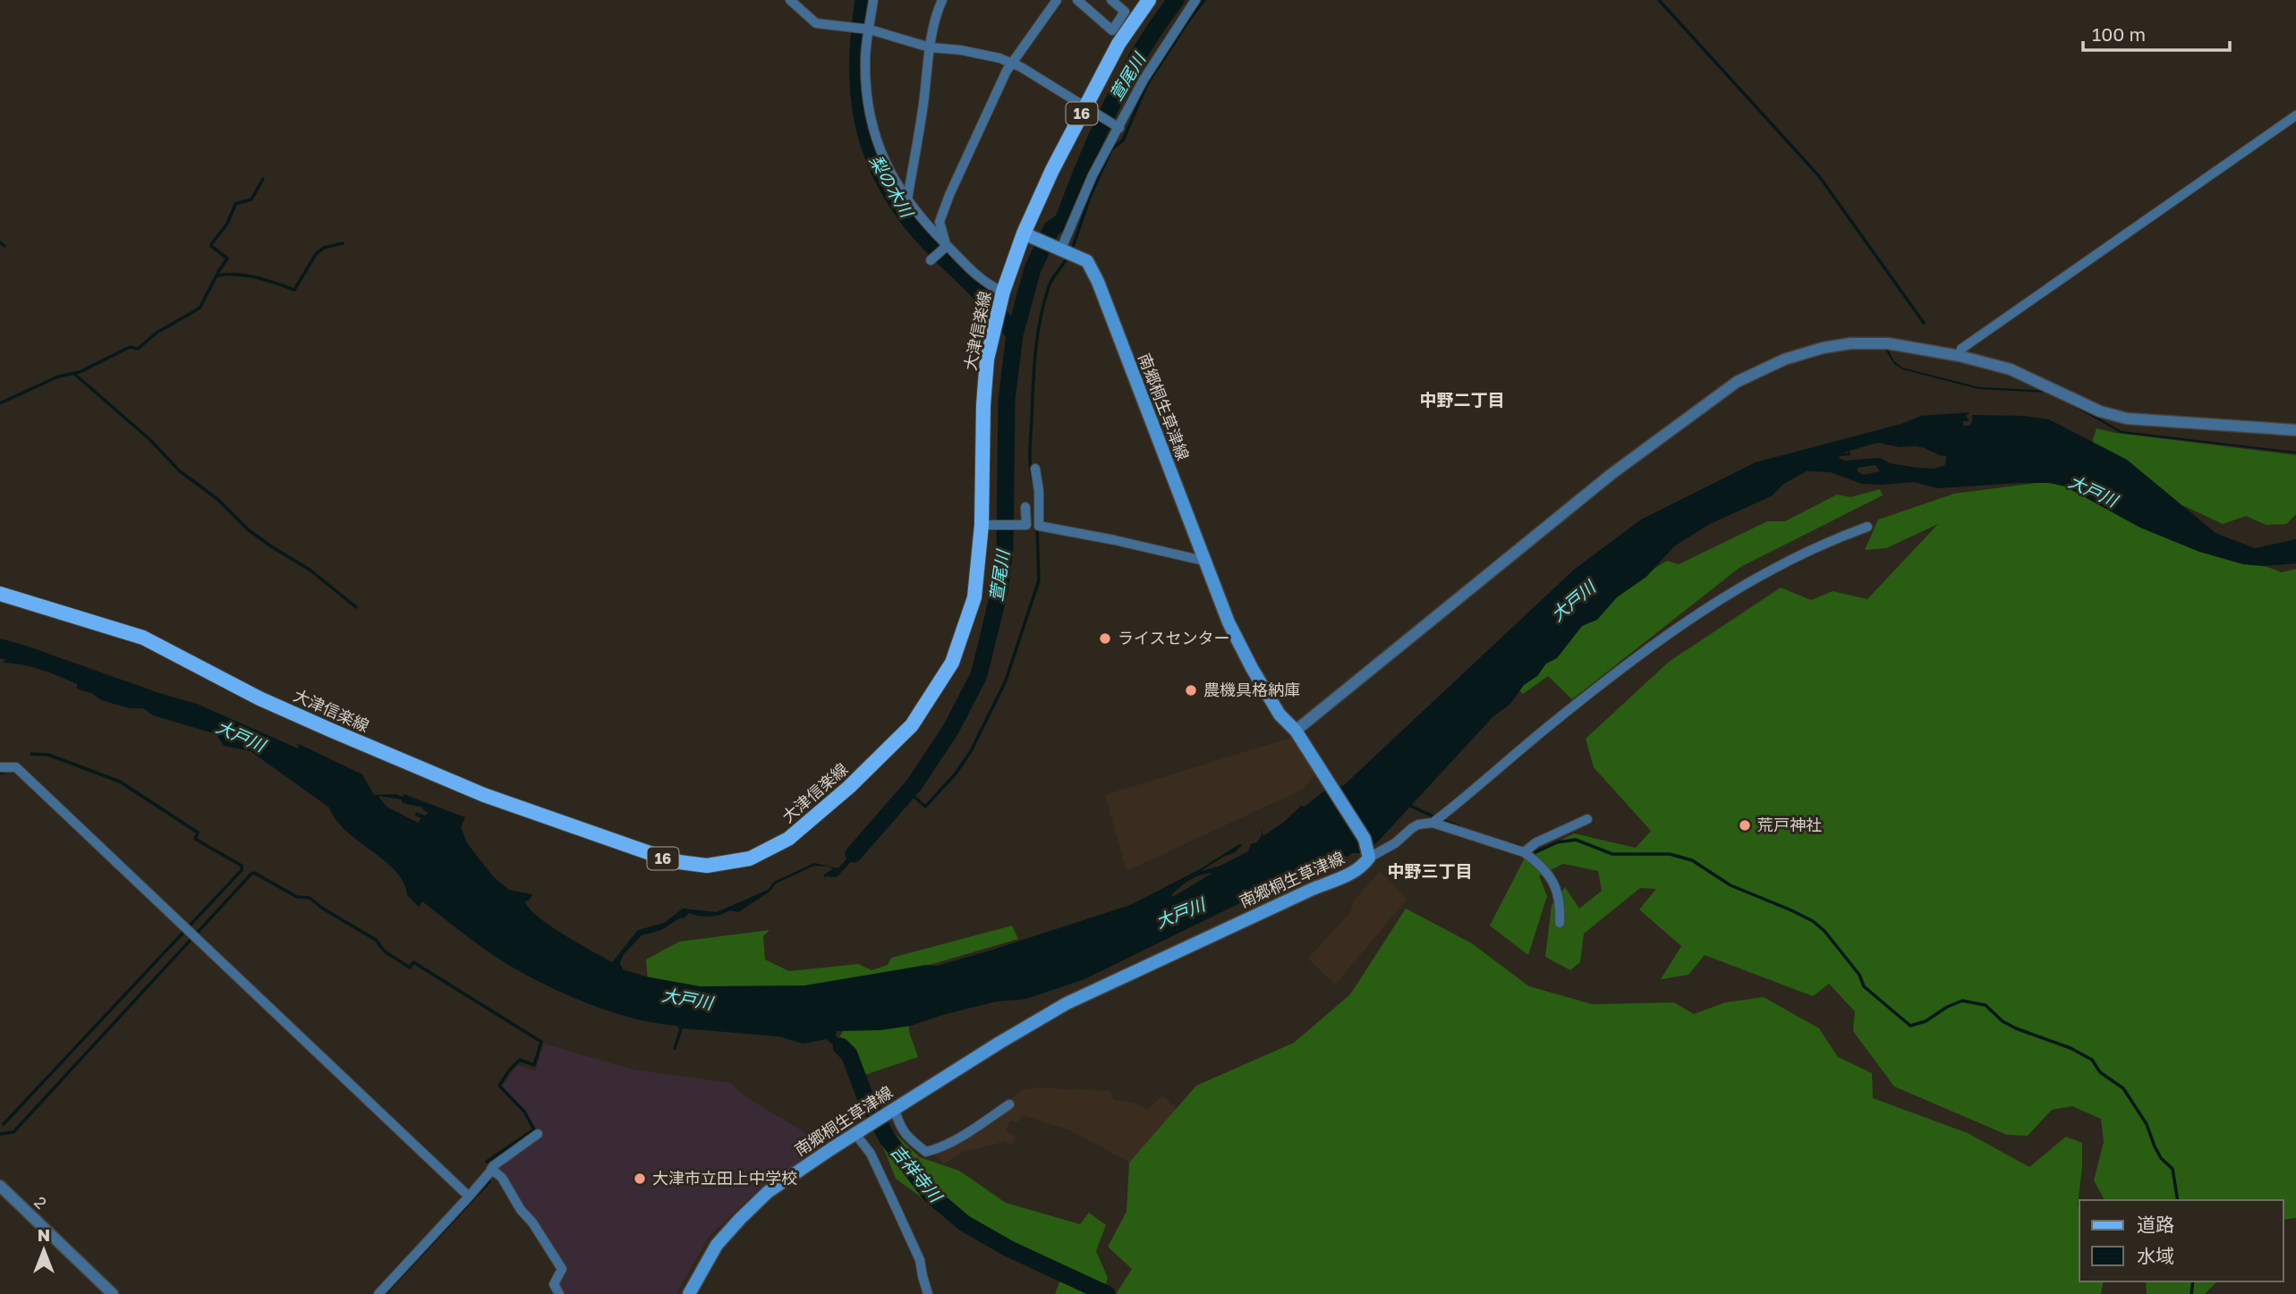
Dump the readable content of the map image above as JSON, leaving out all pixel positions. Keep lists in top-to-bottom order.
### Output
{
  "streets": {
    "main road": ["16", "大津信楽線", "南郷桐生草津線"],
    "street": ["2"]
  },
  "crossings": [
    ["大津信楽線", "南郷桐生草津線"]
  ],
  "districts": ["中野二丁目", "中野三丁目"],
  "water": [
    "萱尾川",
    "梨の木川",
    "大戸川",
    "吉祥寺川"
  ],
  "places": [
    "ライスセンター",
    "農機具格納庫",
    "荒戸神社",
    "大津市立田上中学校"
  ],
  "legend": ["道路", "水域"],
  "scale_bar": "100 m",
  "north": "top"
}
